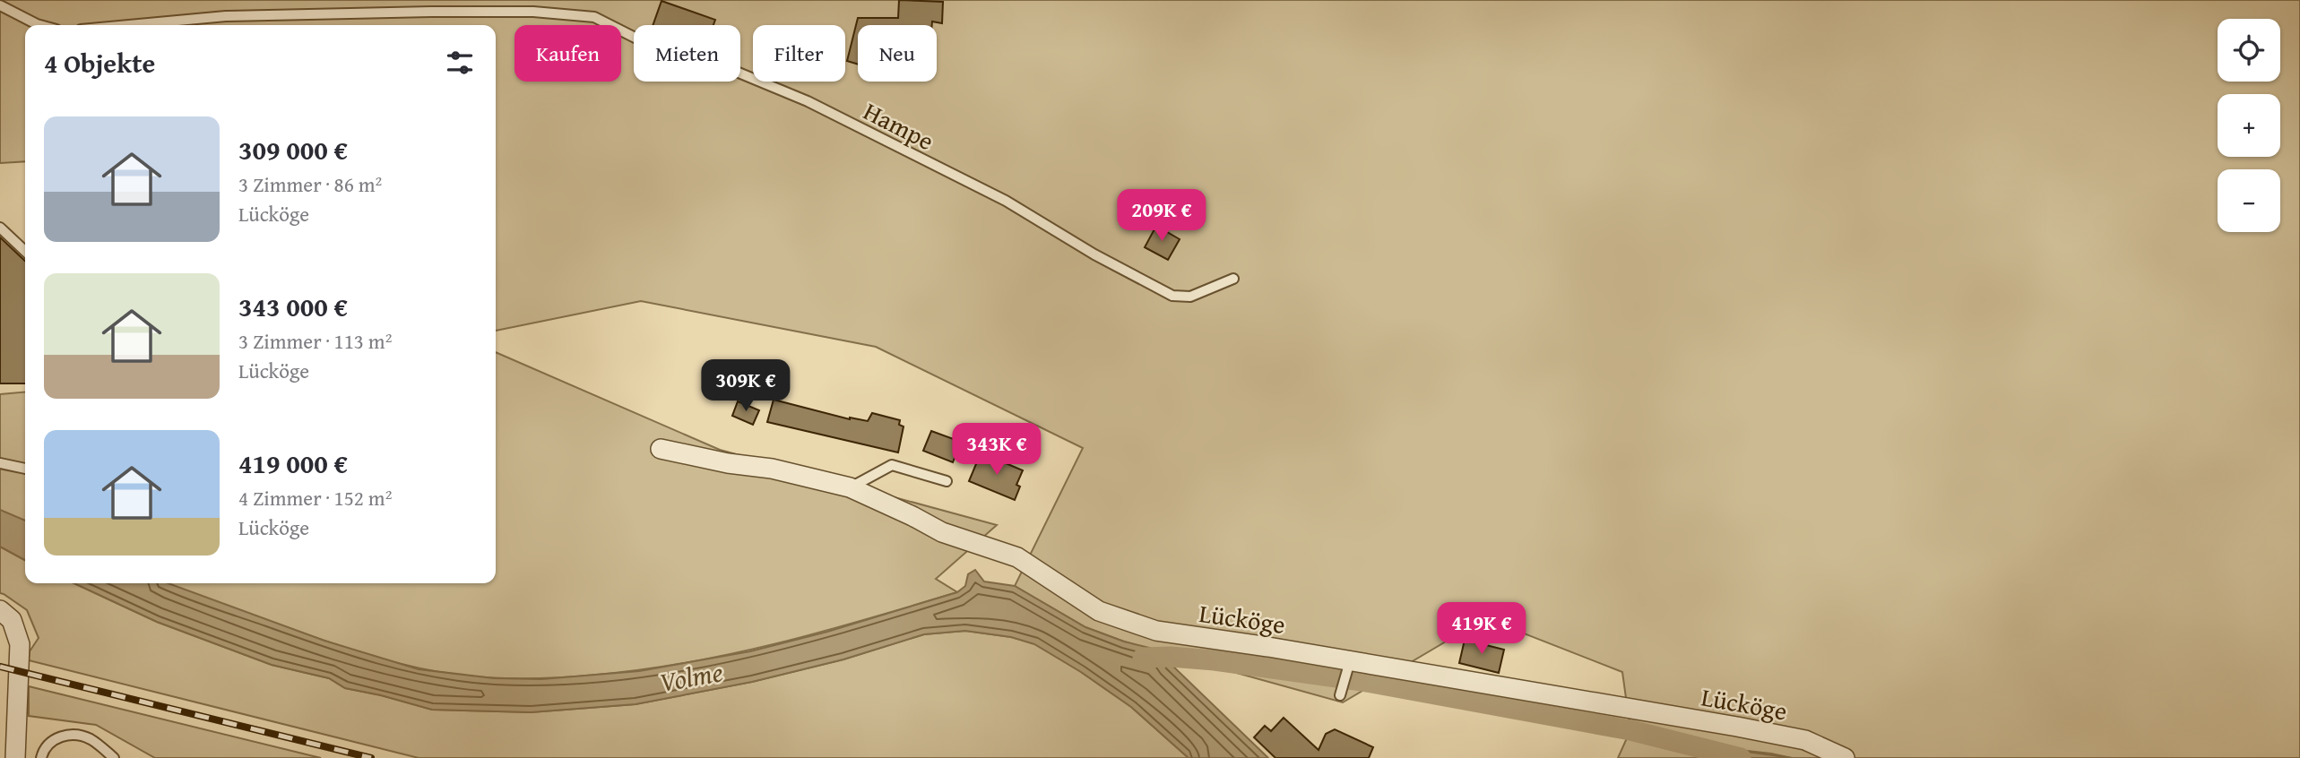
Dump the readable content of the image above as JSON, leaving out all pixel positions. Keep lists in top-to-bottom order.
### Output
{
  "streets": {
    "street": ["Lücköge"],
    "lane": ["Hampe"]
  },
  "water": ["Volme"],
  "page": {
    "map_buttons": ["+", "−"],
    "chip": [
      "Kaufen",
      "Mieten",
      "Filter",
      "Neu"
    ],
    "heading": "4 Objekte",
    "list": [
      {
        "name": "309 000 €",
        "note": "3 Zimmer · 86 m² · Lücköge"
      },
      {
        "name": "343 000 €",
        "note": "3 Zimmer · 113 m² · Lücköge"
      },
      {
        "name": "419 000 €",
        "note": "4 Zimmer · 152 m² · Lücköge"
      }
    ],
    "price": [
      "209K €",
      "309K €",
      "343K €",
      "419K €"
    ]
  }
}
